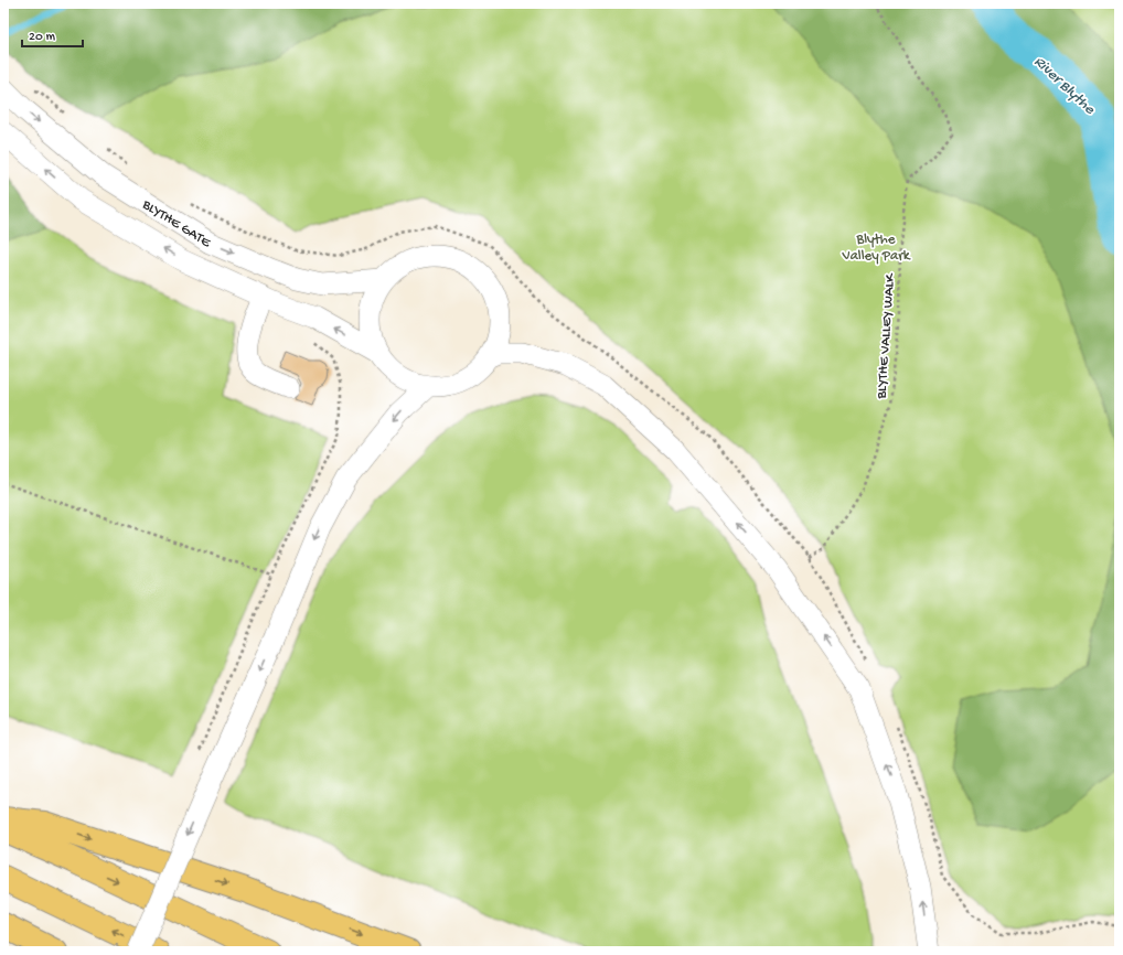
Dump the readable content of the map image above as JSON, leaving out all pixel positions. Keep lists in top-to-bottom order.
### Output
{
  "streets": {
    "street": ["BLYTHE GATE"],
    "path": ["BLYTHE VALLEY WALK"]
  },
  "water": ["River Blythe"],
  "parks": ["Blythe Valley Park"],
  "scale_bar": "20 m"
}
